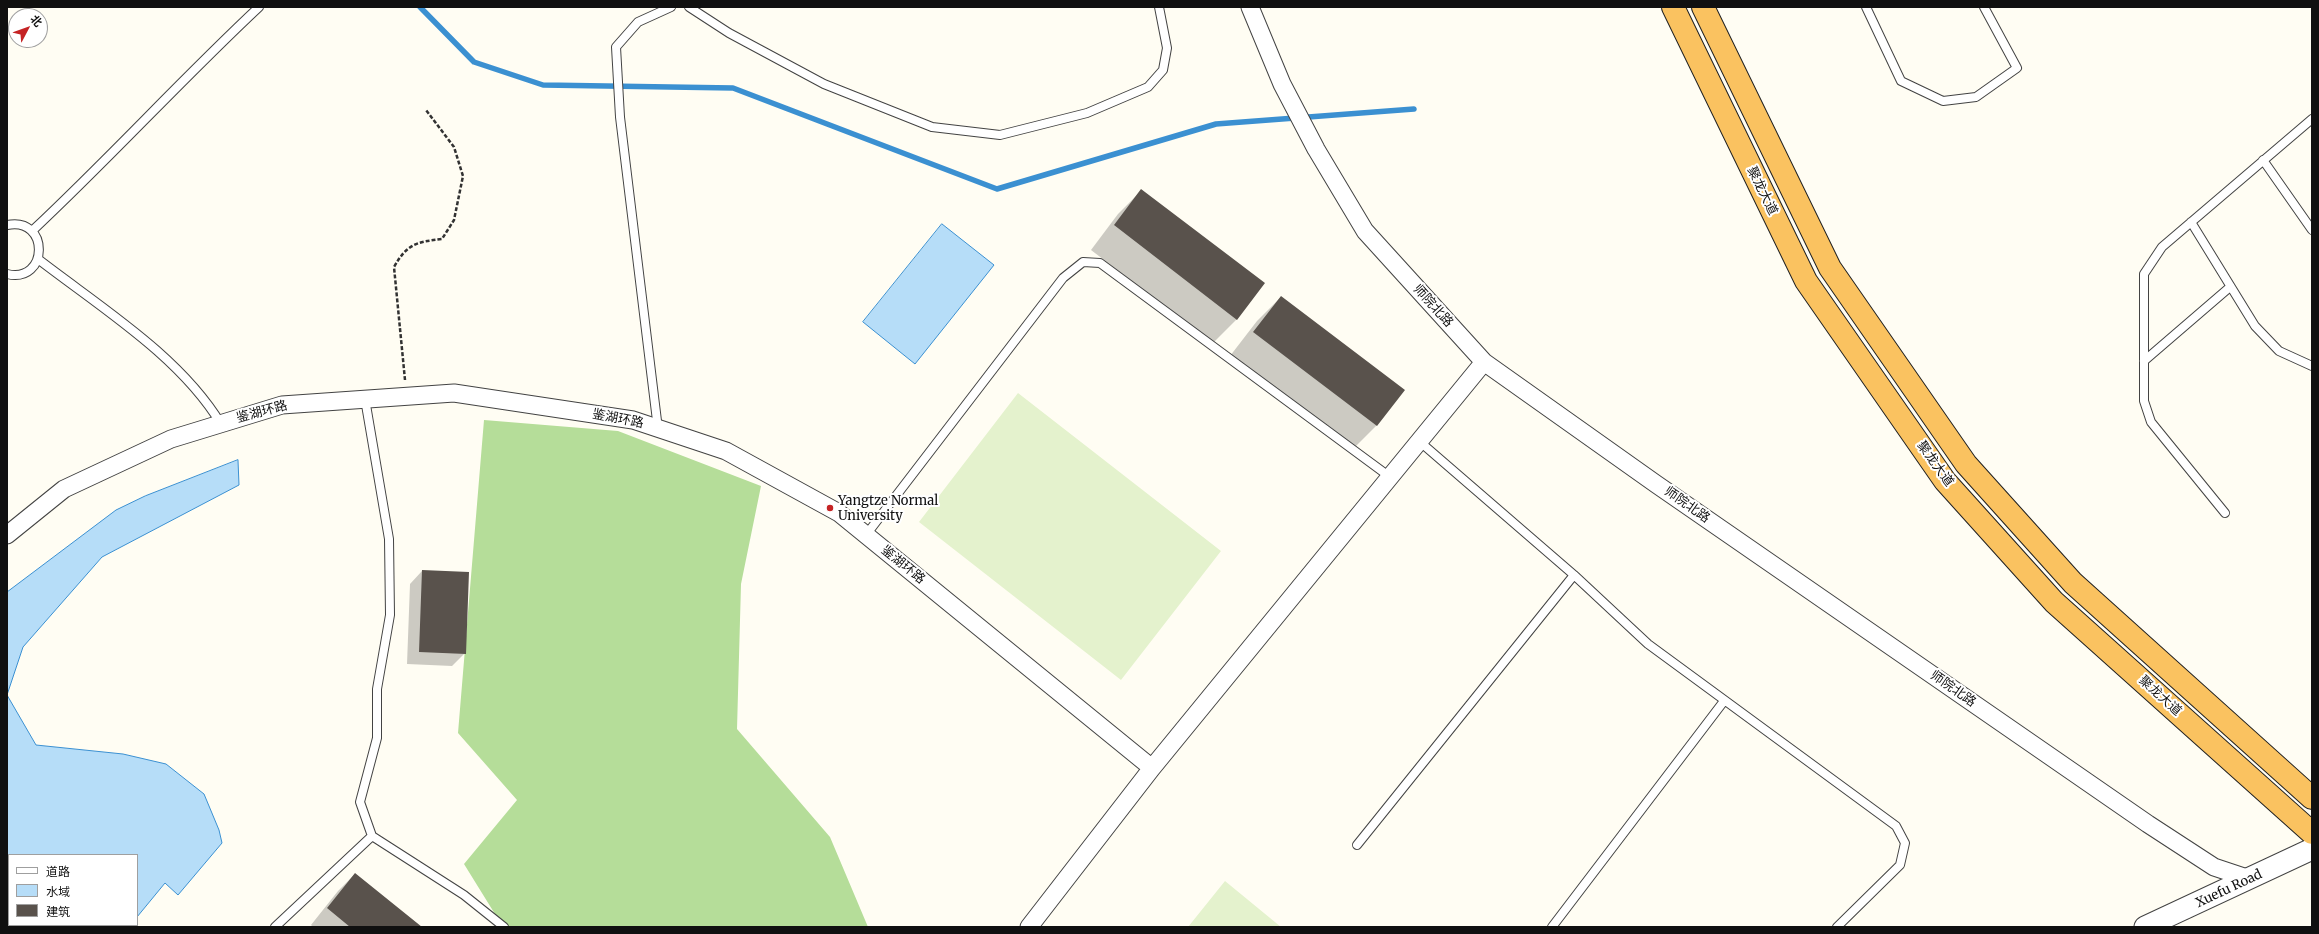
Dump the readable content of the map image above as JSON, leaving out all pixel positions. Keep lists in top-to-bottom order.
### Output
{
  "streets": {
    "highway": ["聚龙大道"],
    "street": ["师院北路", "鉴湖环路", "Xuefu Road"]
  },
  "crossings": [
    ["师院北路", "Xuefu Road"]
  ],
  "places": ["Yangtze Normal University"],
  "legend": ["道路", "水域", "建筑"],
  "north": "top right"
}
